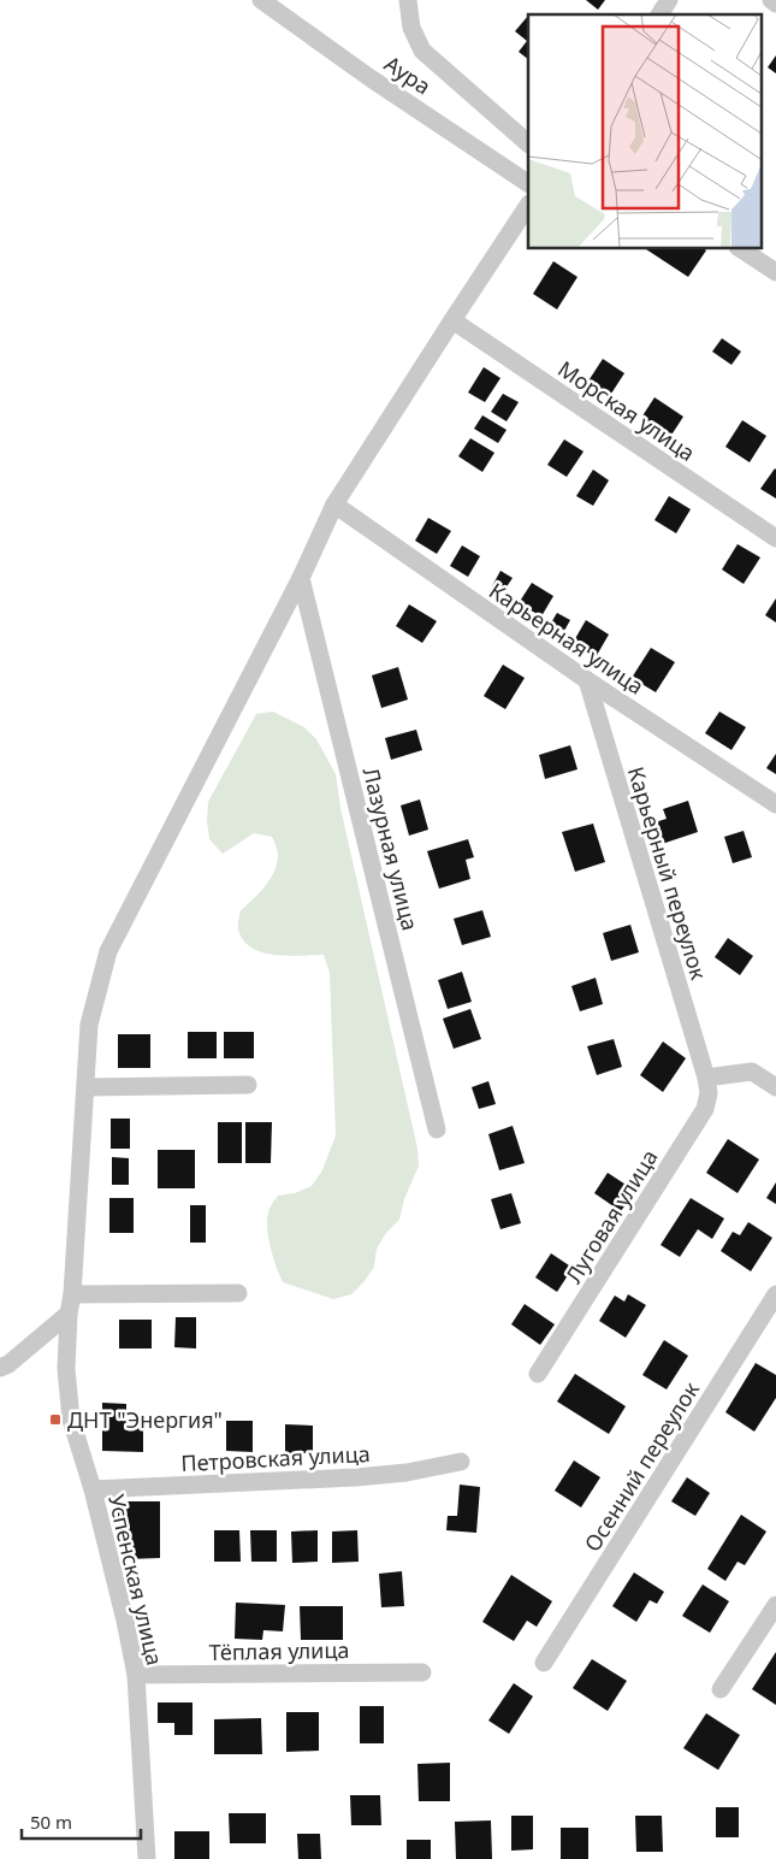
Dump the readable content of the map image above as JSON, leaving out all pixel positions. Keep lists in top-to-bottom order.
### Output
{
  "streets": {
    "street": [
      "Аура",
      "Морская улица",
      "Карьерная улица",
      "Лазурная улица",
      "Карьерный переулок",
      "Луговая улица",
      "Петровская улица",
      "Осенний переулок",
      "Успенская улица",
      "Тёплая улица"
    ]
  },
  "crossings": [
    ["Морская улица", "Успенская улица"],
    ["Карьерная улица", "Карьерный переулок"],
    ["Карьерная улица", "Успенская улица"],
    ["Лазурная улица", "Успенская улица"],
    ["Карьерный переулок", "Луговая улица"],
    ["Петровская улица", "Успенская улица"],
    ["Успенская улица", "Тёплая улица"]
  ],
  "places": {
    "transit": ["ДНТ \"Энергия\""]
  },
  "scale_bar": "50 m"
}
